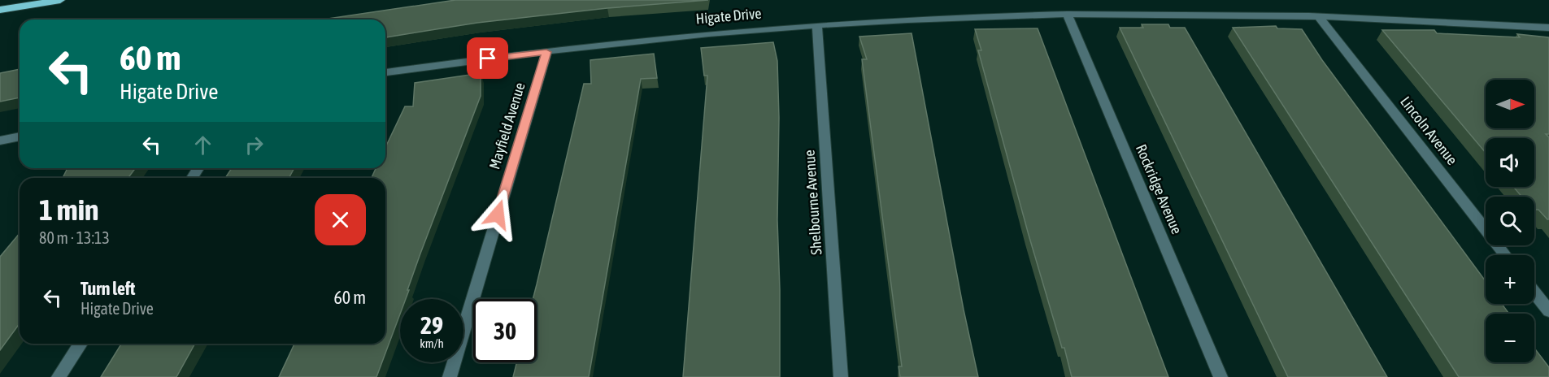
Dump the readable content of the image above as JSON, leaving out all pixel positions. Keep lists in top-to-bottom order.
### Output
{
  "streets": {
    "street": [
      "Higate Drive",
      "Mayfield Avenue",
      "Lincoln Avenue",
      "Rockridge Avenue",
      "Shelbourne Avenue"
    ]
  },
  "crossings": [
    ["Higate Drive", "Mayfield Avenue"],
    ["Higate Drive", "Lincoln Avenue"],
    ["Higate Drive", "Rockridge Avenue"],
    ["Higate Drive", "Shelbourne Avenue"]
  ],
  "north": "right",
  "page": {
    "turn": ["60 m", "Higate Drive"],
    "map_buttons": ["+", "−"],
    "heading": ["1 min", "80 m · 13:13"],
    "list": [
      {
        "name": "Turn left",
        "note": "Higate Drive",
        "value": "60 m"
      }
    ],
    "speed": "29 km/h",
    "limit": "30"
  }
}
